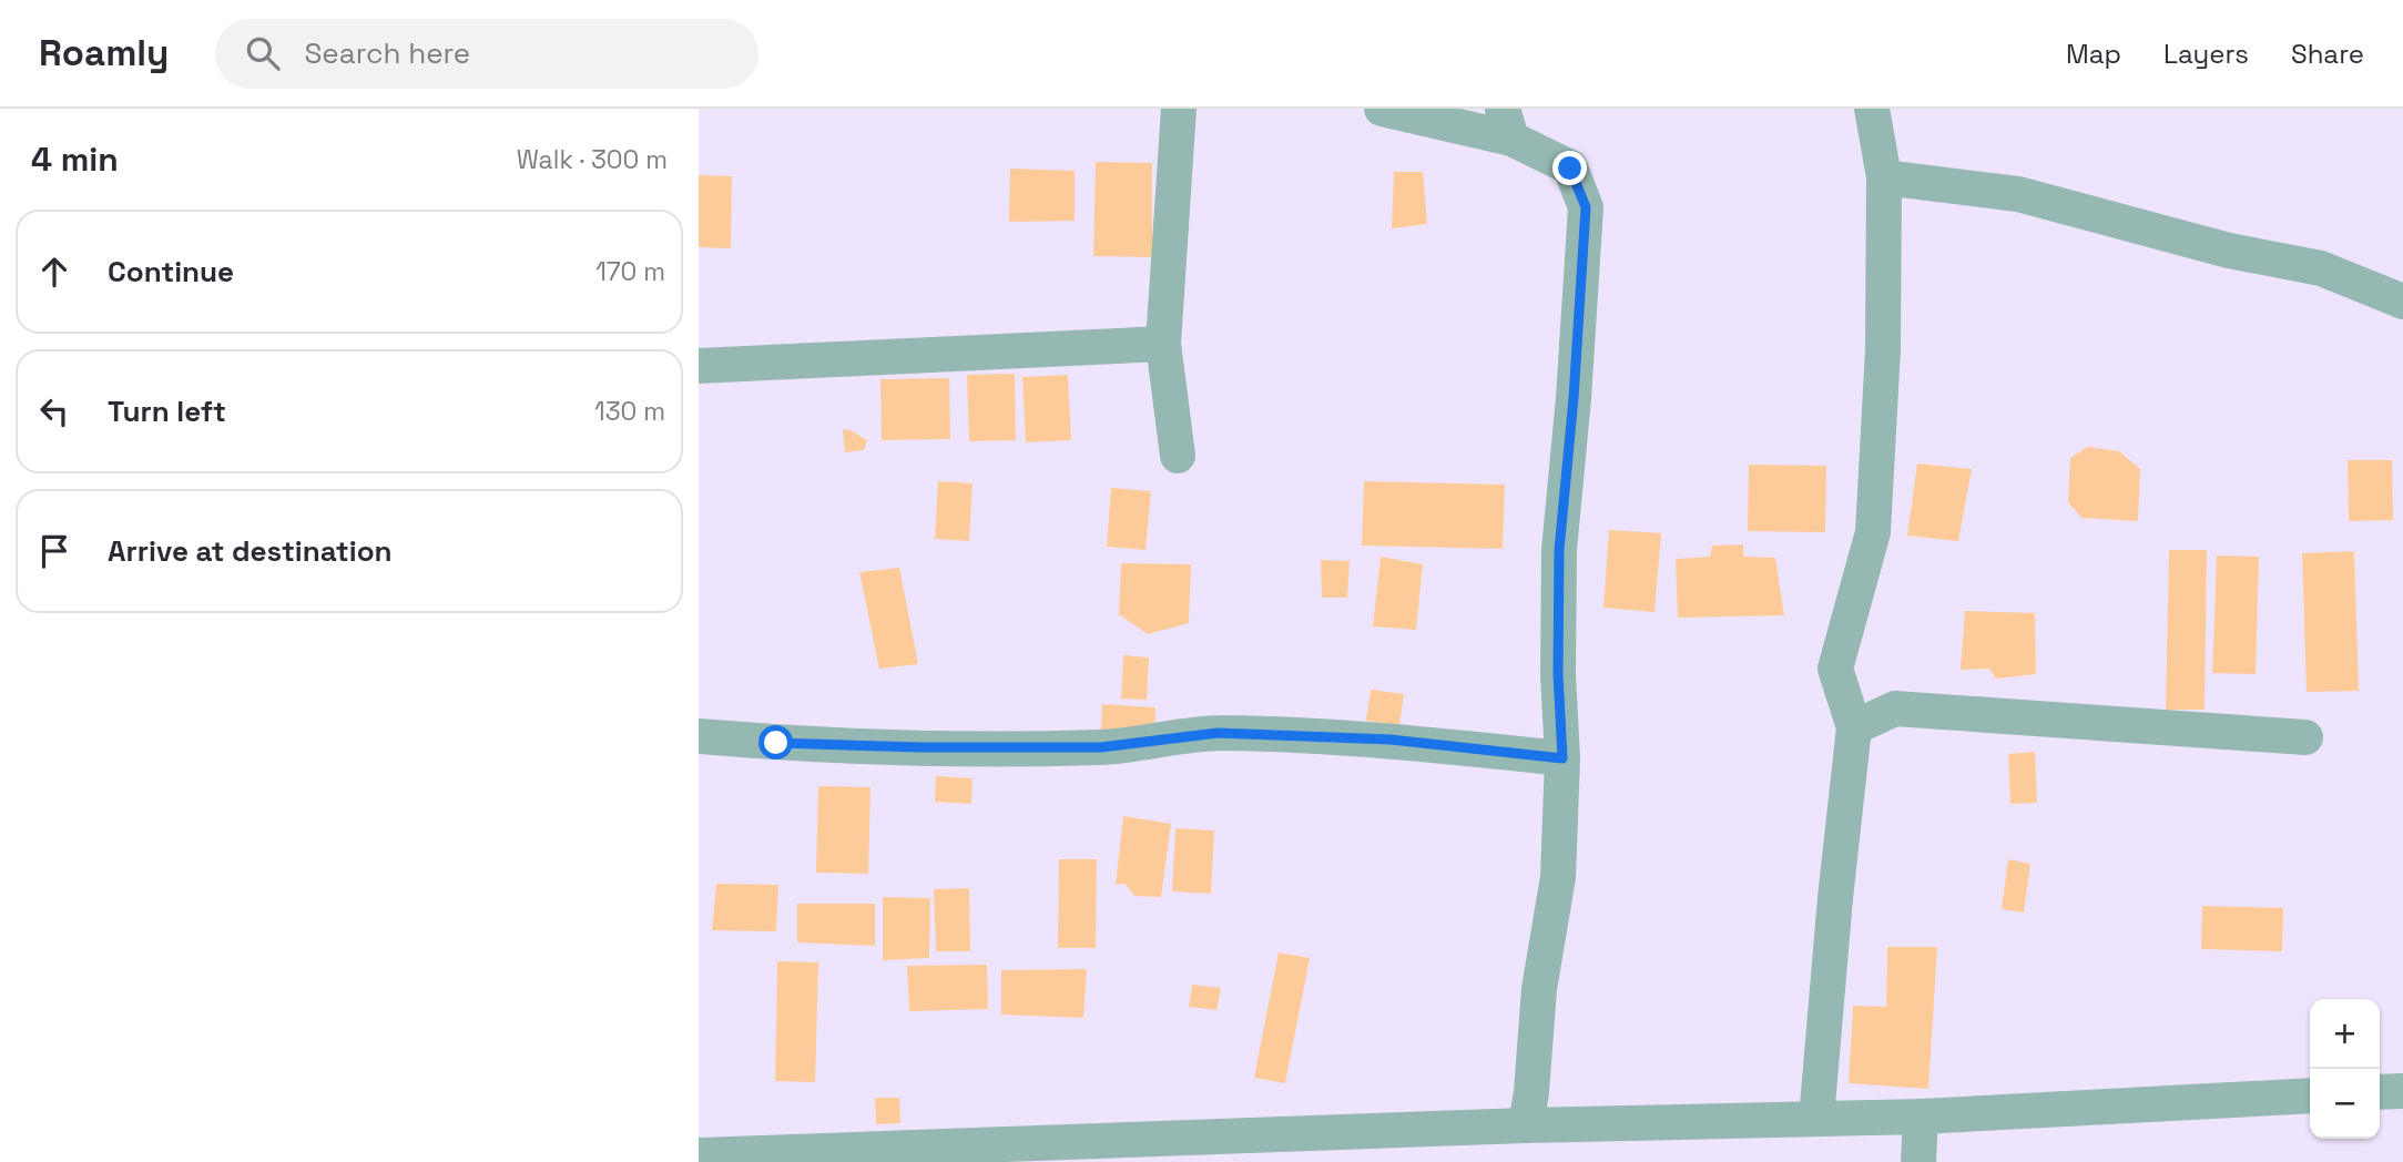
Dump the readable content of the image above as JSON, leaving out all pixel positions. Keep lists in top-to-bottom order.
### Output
{
  "page": {
    "header": "Roamly",
    "search": "Search here",
    "nav": ["Map", "Layers", "Share"],
    "heading": ["4 min", "Walk · 300 m"],
    "list": [
      ["Continue", "170 m"],
      ["Turn left", "130 m"],
      "Arrive at destination"
    ],
    "map_buttons": ["+", "−"]
  }
}
